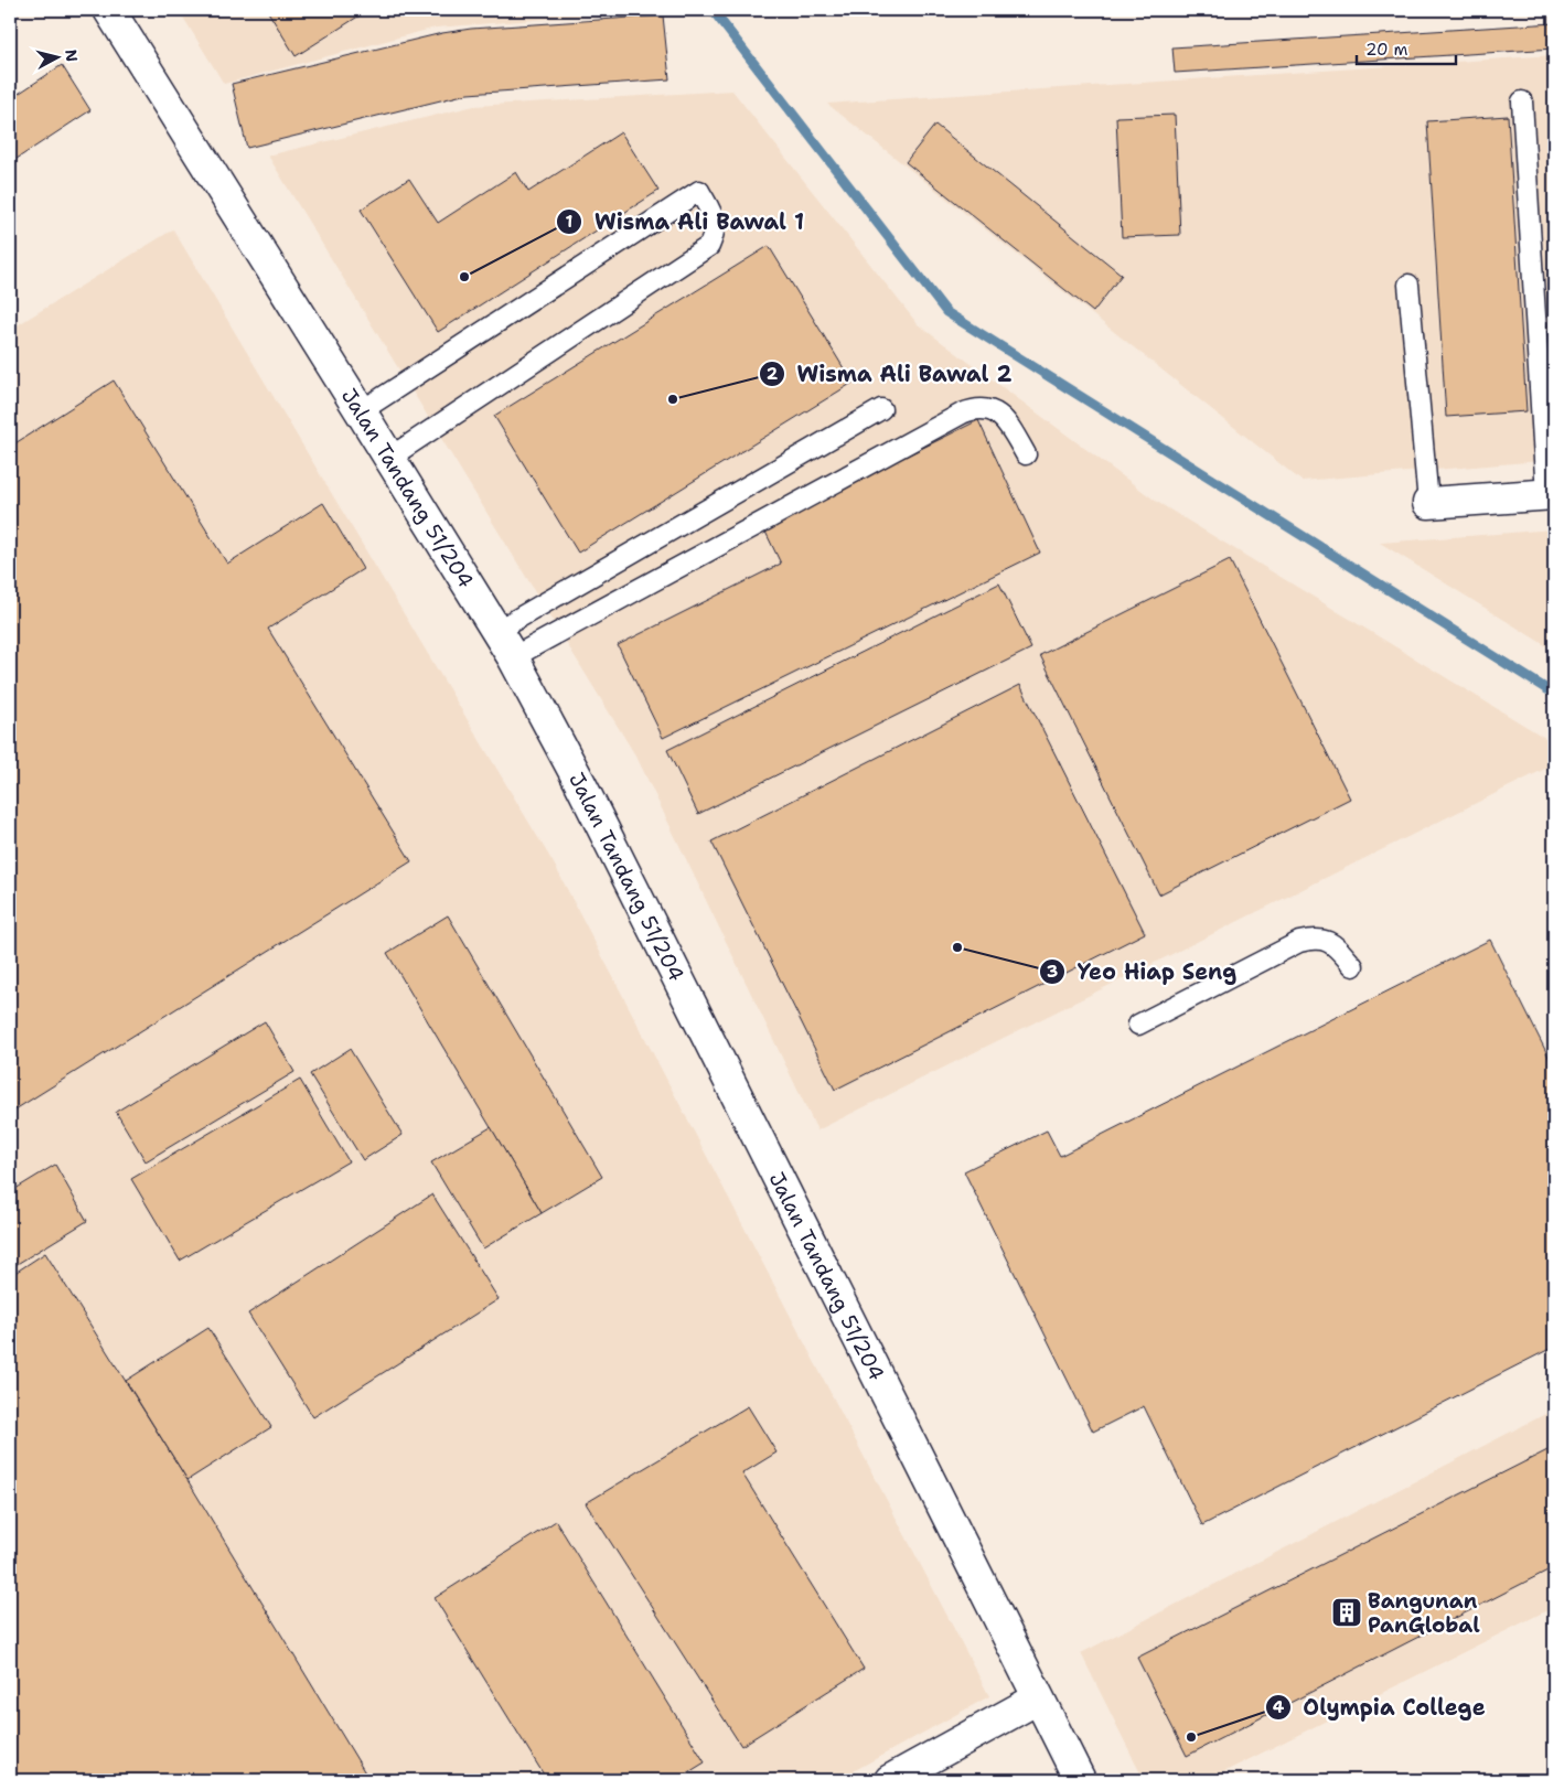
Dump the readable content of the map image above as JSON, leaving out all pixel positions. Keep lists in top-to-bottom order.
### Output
{
  "streets": {
    "street": ["Jalan Tandang 51/204"]
  },
  "places": {
    "other": [
      "Wisma Ali Bawal 1",
      "Wisma Ali Bawal 2",
      "Yeo Hiap Seng",
      "Olympia College"
    ],
    "building": ["Bangunan PanGlobal"]
  },
  "scale_bar": "20 m",
  "north": "right"
}
